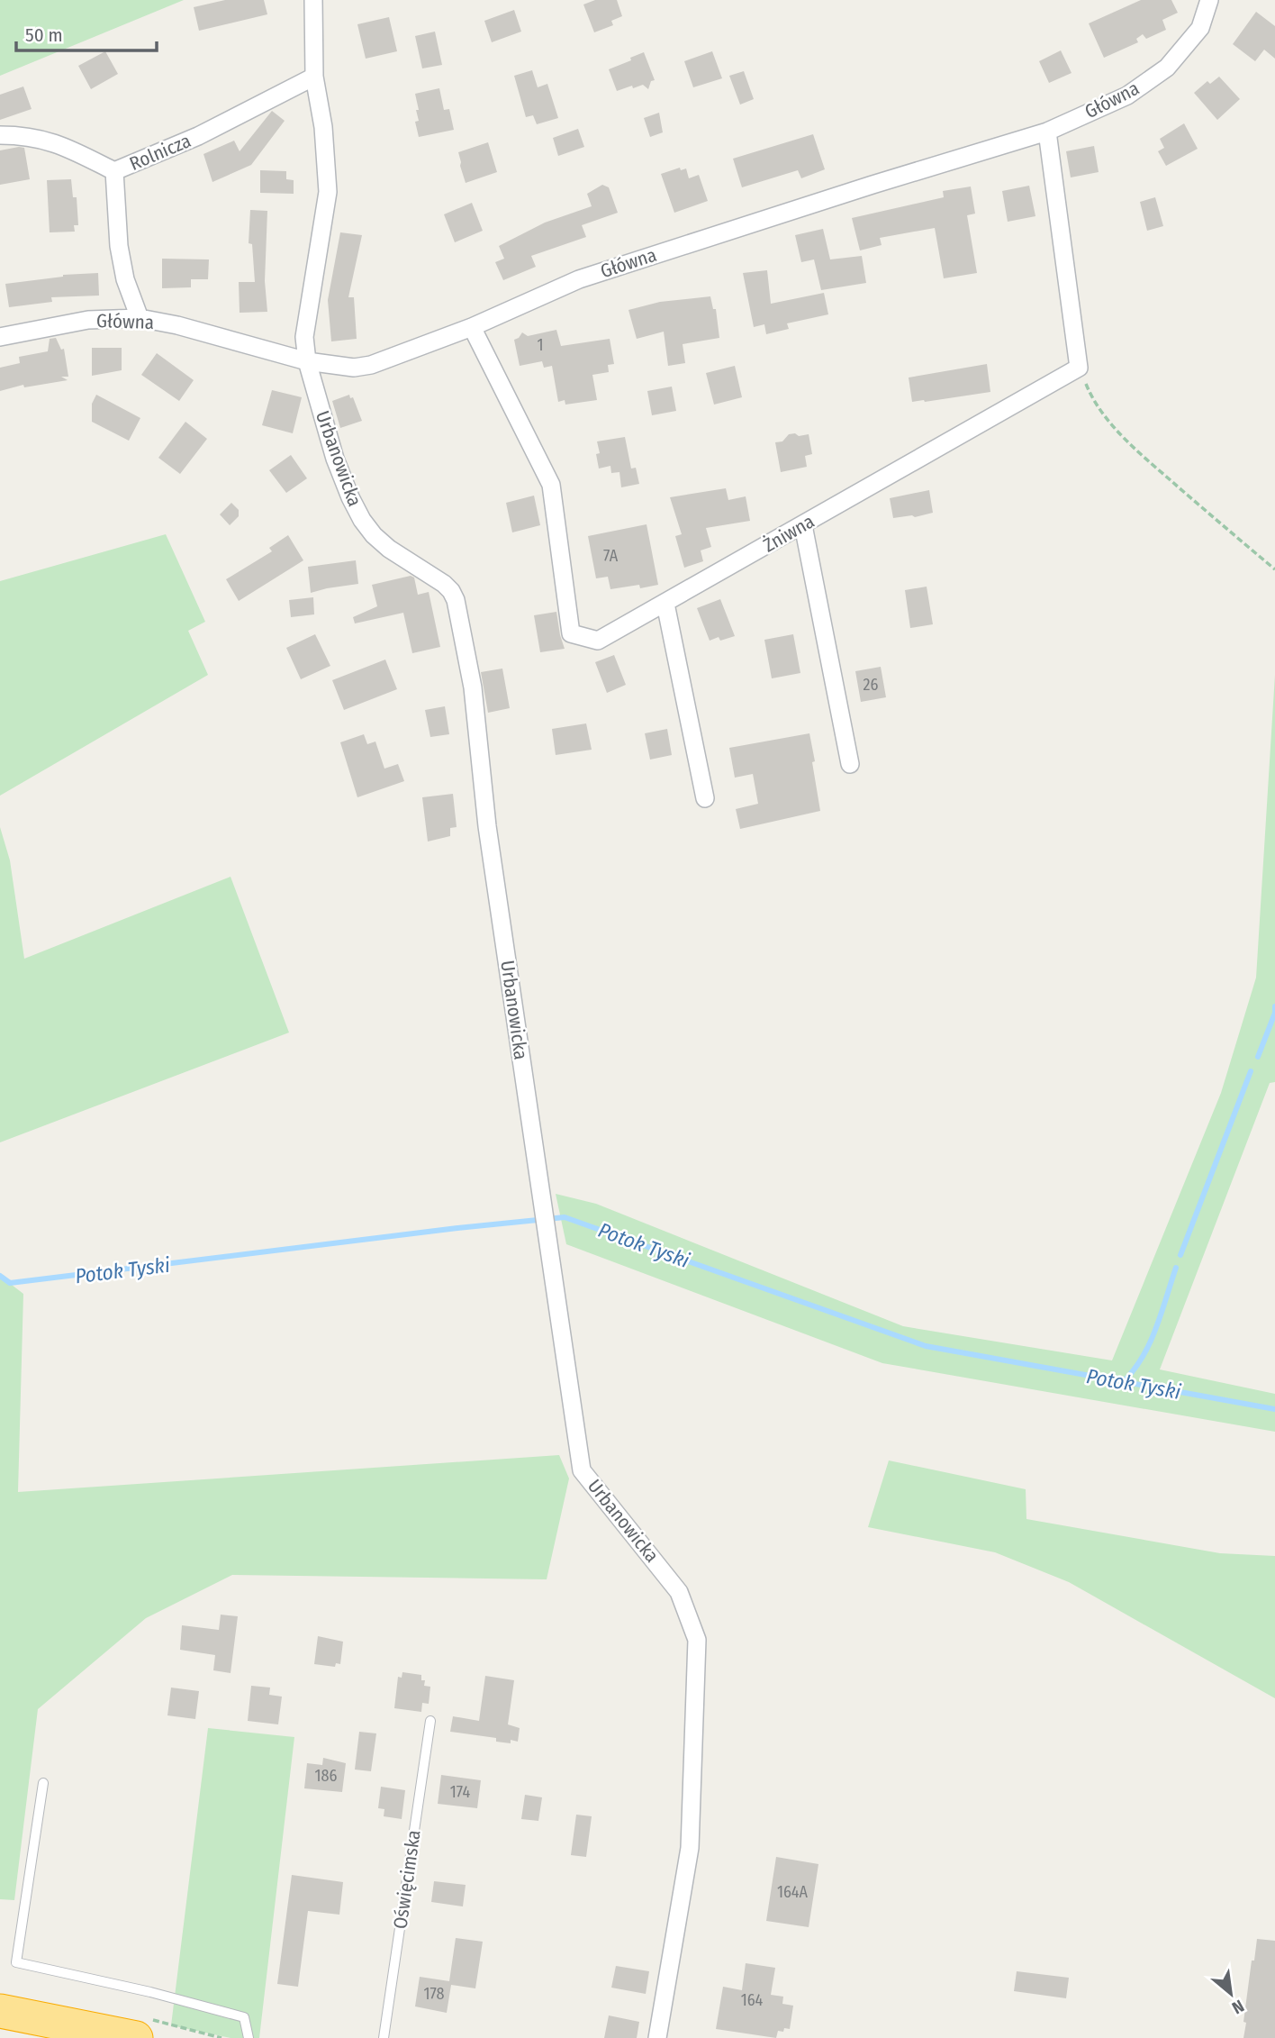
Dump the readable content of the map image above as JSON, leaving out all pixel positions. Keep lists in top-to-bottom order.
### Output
{
  "streets": {
    "street": [
      "Główna",
      "Rolnicza",
      "Urbanowicka",
      "Żniwna"
    ],
    "lane": ["Oświęcimska"]
  },
  "crossings": [
    ["Główna", "Urbanowicka"],
    ["Główna", "Żniwna"],
    ["Rolnicza", "Urbanowicka"]
  ],
  "water": ["Potok Tyski"],
  "house_numbers": [
    "1",
    "7A",
    "26",
    "186",
    "174",
    "164A",
    "178",
    "164"
  ],
  "scale_bar": "50 m",
  "north": "bottom right"
}
